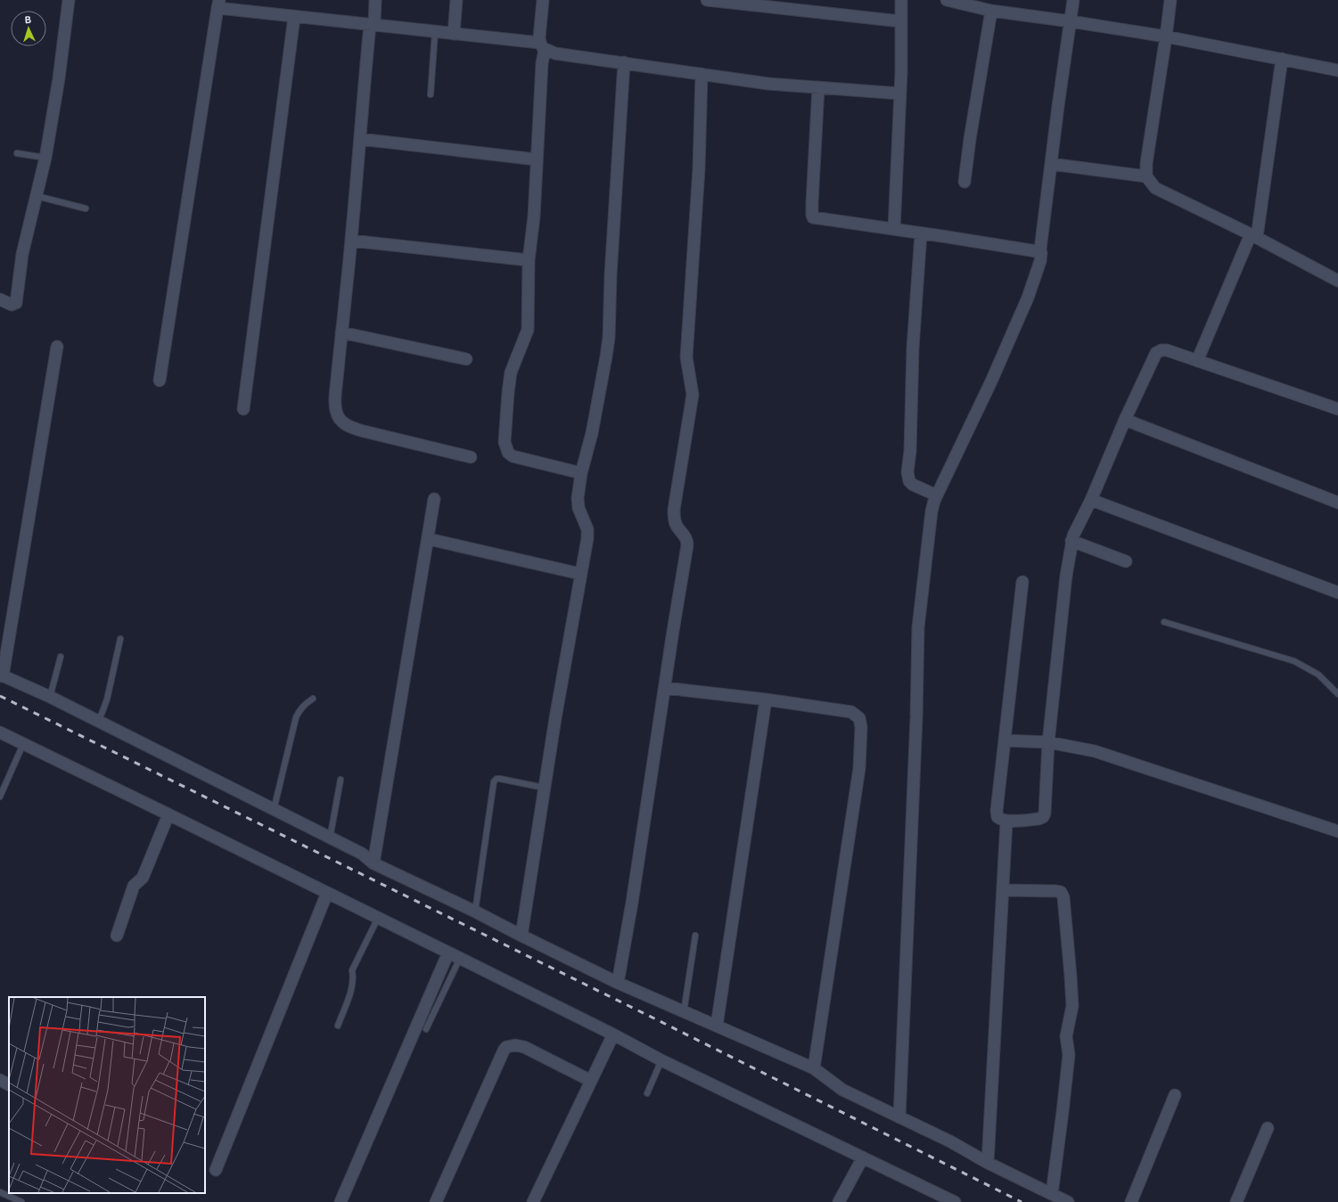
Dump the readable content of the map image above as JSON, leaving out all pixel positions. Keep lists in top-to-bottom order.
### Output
{
  "north": "top"
}
